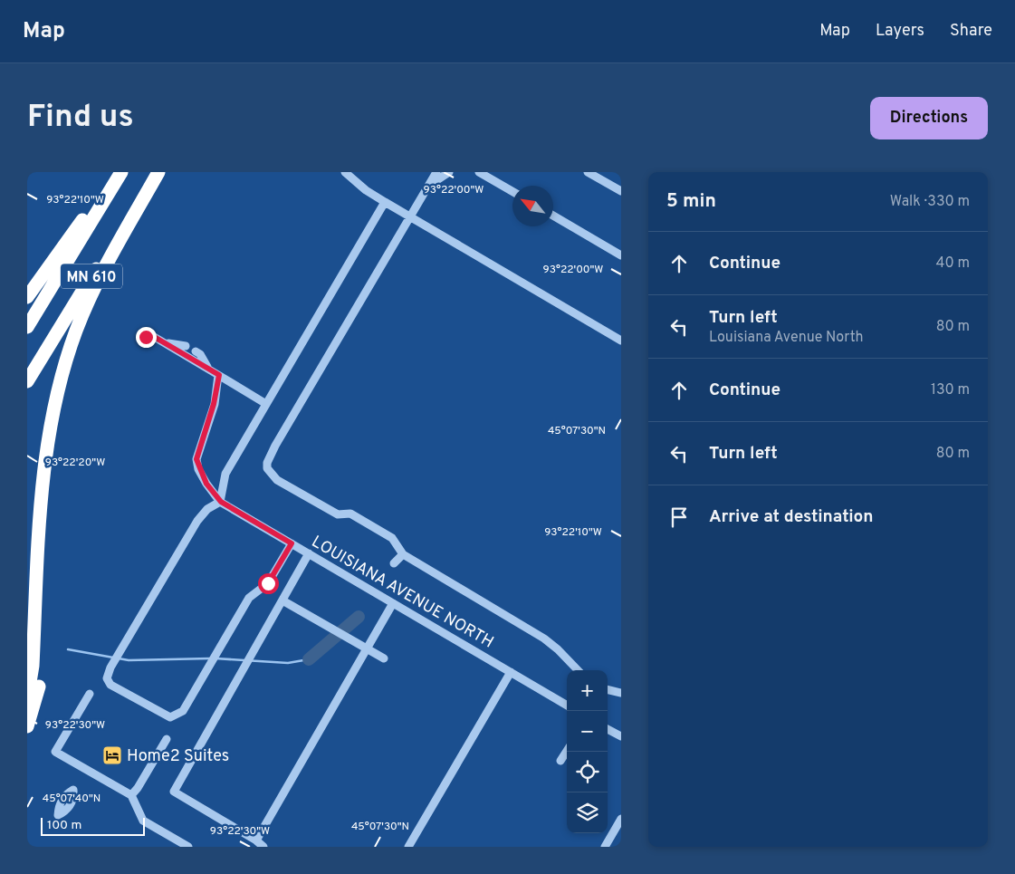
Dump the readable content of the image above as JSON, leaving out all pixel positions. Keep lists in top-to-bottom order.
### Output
{
  "streets": {
    "highway": ["MN 610"],
    "street": ["LOUISIANA AVENUE NORTH"]
  },
  "places": {
    "hotel": ["Home2 Suites"]
  },
  "scale_bar": "100 m",
  "north": "top left",
  "page": {
    "header": "Map",
    "nav": ["Map", "Layers", "Share"],
    "buttons": "Directions",
    "title": "Find us",
    "heading": ["5 min", "Walk · 330 m"],
    "list": [
      ["Continue", "40 m"],
      ["Turn left", "Louisiana Avenue North", "80 m"],
      ["Continue", "130 m"],
      ["Turn left", "80 m"],
      "Arrive at destination"
    ],
    "map_buttons": ["+", "−"],
    "scale": "100 m"
  },
  "coordinates": [
    "93°22'00\"W",
    "93°22'10\"W",
    "45°07'30\"N",
    "93°22'20\"W",
    "93°22'30\"W",
    "45°07'40\"N"
  ]
}
